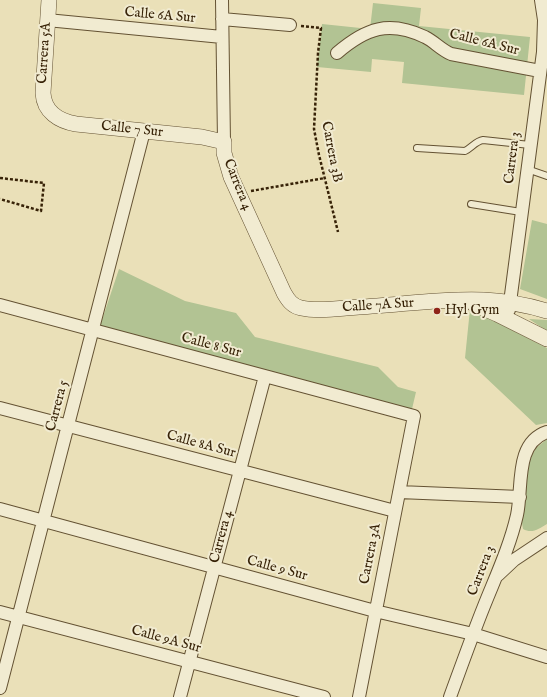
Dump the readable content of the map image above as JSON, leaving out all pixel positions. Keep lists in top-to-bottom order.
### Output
{
  "streets": {
    "street": [
      "Calle 6A Sur",
      "Carrera 5A",
      "Calle 7 Sur",
      "Carrera 3",
      "Carrera 4",
      "Calle 7A Sur",
      "Calle 8 Sur",
      "Carrera 5",
      "Calle 8A Sur",
      "Carrera 3A",
      "Calle 9 Sur",
      "Calle 9A Sur"
    ],
    "path": ["Carrera 3B"]
  },
  "crossings": [
    ["Calle 6A Sur", "Carrera 5A"],
    ["Calle 6A Sur", "Carrera 3"],
    ["Calle 6A Sur", "Carrera 4"],
    ["Carrera 5A", "Calle 7 Sur"],
    ["Calle 7 Sur", "Carrera 4"],
    ["Calle 7 Sur", "Carrera 5"],
    ["Carrera 3", "Calle 7A Sur"],
    ["Carrera 3", "Calle 9 Sur"],
    ["Carrera 4", "Calle 7A Sur"],
    ["Carrera 4", "Calle 8 Sur"],
    ["Carrera 4", "Calle 8A Sur"],
    ["Carrera 4", "Calle 9 Sur"],
    ["Carrera 4", "Calle 9A Sur"],
    ["Calle 8 Sur", "Carrera 5"],
    ["Calle 8 Sur", "Carrera 3A"],
    ["Carrera 5", "Calle 8A Sur"],
    ["Carrera 5", "Calle 9 Sur"],
    ["Carrera 5", "Calle 9A Sur"],
    ["Calle 8A Sur", "Carrera 3A"],
    ["Carrera 3A", "Calle 9 Sur"]
  ],
  "places": ["Hyl Gym"]
}
